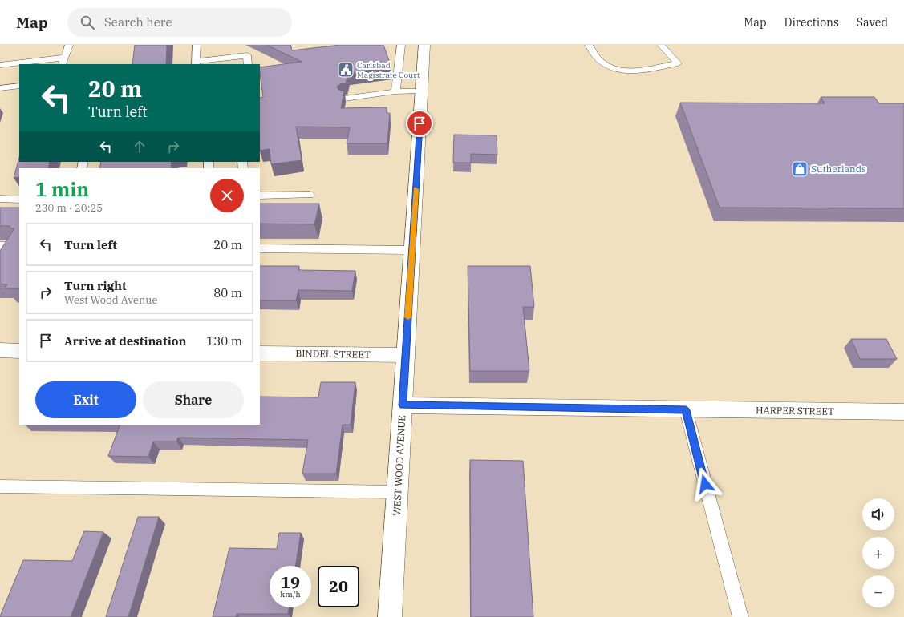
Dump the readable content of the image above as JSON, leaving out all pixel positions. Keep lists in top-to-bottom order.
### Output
{
  "streets": {
    "street": ["BINDEL STREET", "HARPER STREET", "WEST WOOD AVENUE"]
  },
  "crossings": [
    ["BINDEL STREET", "WEST WOOD AVENUE"],
    ["HARPER STREET", "WEST WOOD AVENUE"]
  ],
  "places": {
    "public building": ["Carlsbad Magistrate Court"],
    "shop": ["Sutherlands"]
  },
  "page": {
    "header": "Map",
    "search": "Search here",
    "nav": ["Map", "Directions", "Saved"],
    "turn": ["20 m", "Turn left"],
    "heading": ["1 min", "230 m · 20:25"],
    "list": [
      {
        "name": "Turn left",
        "value": "20 m"
      },
      {
        "name": "Turn right",
        "note": "West Wood Avenue",
        "value": "80 m"
      },
      {
        "name": "Arrive at destination",
        "value": "130 m"
      }
    ],
    "buttons": ["Exit", "Share"],
    "map_buttons": ["+", "−"],
    "speed": "19 km/h",
    "limit": "20"
  }
}
